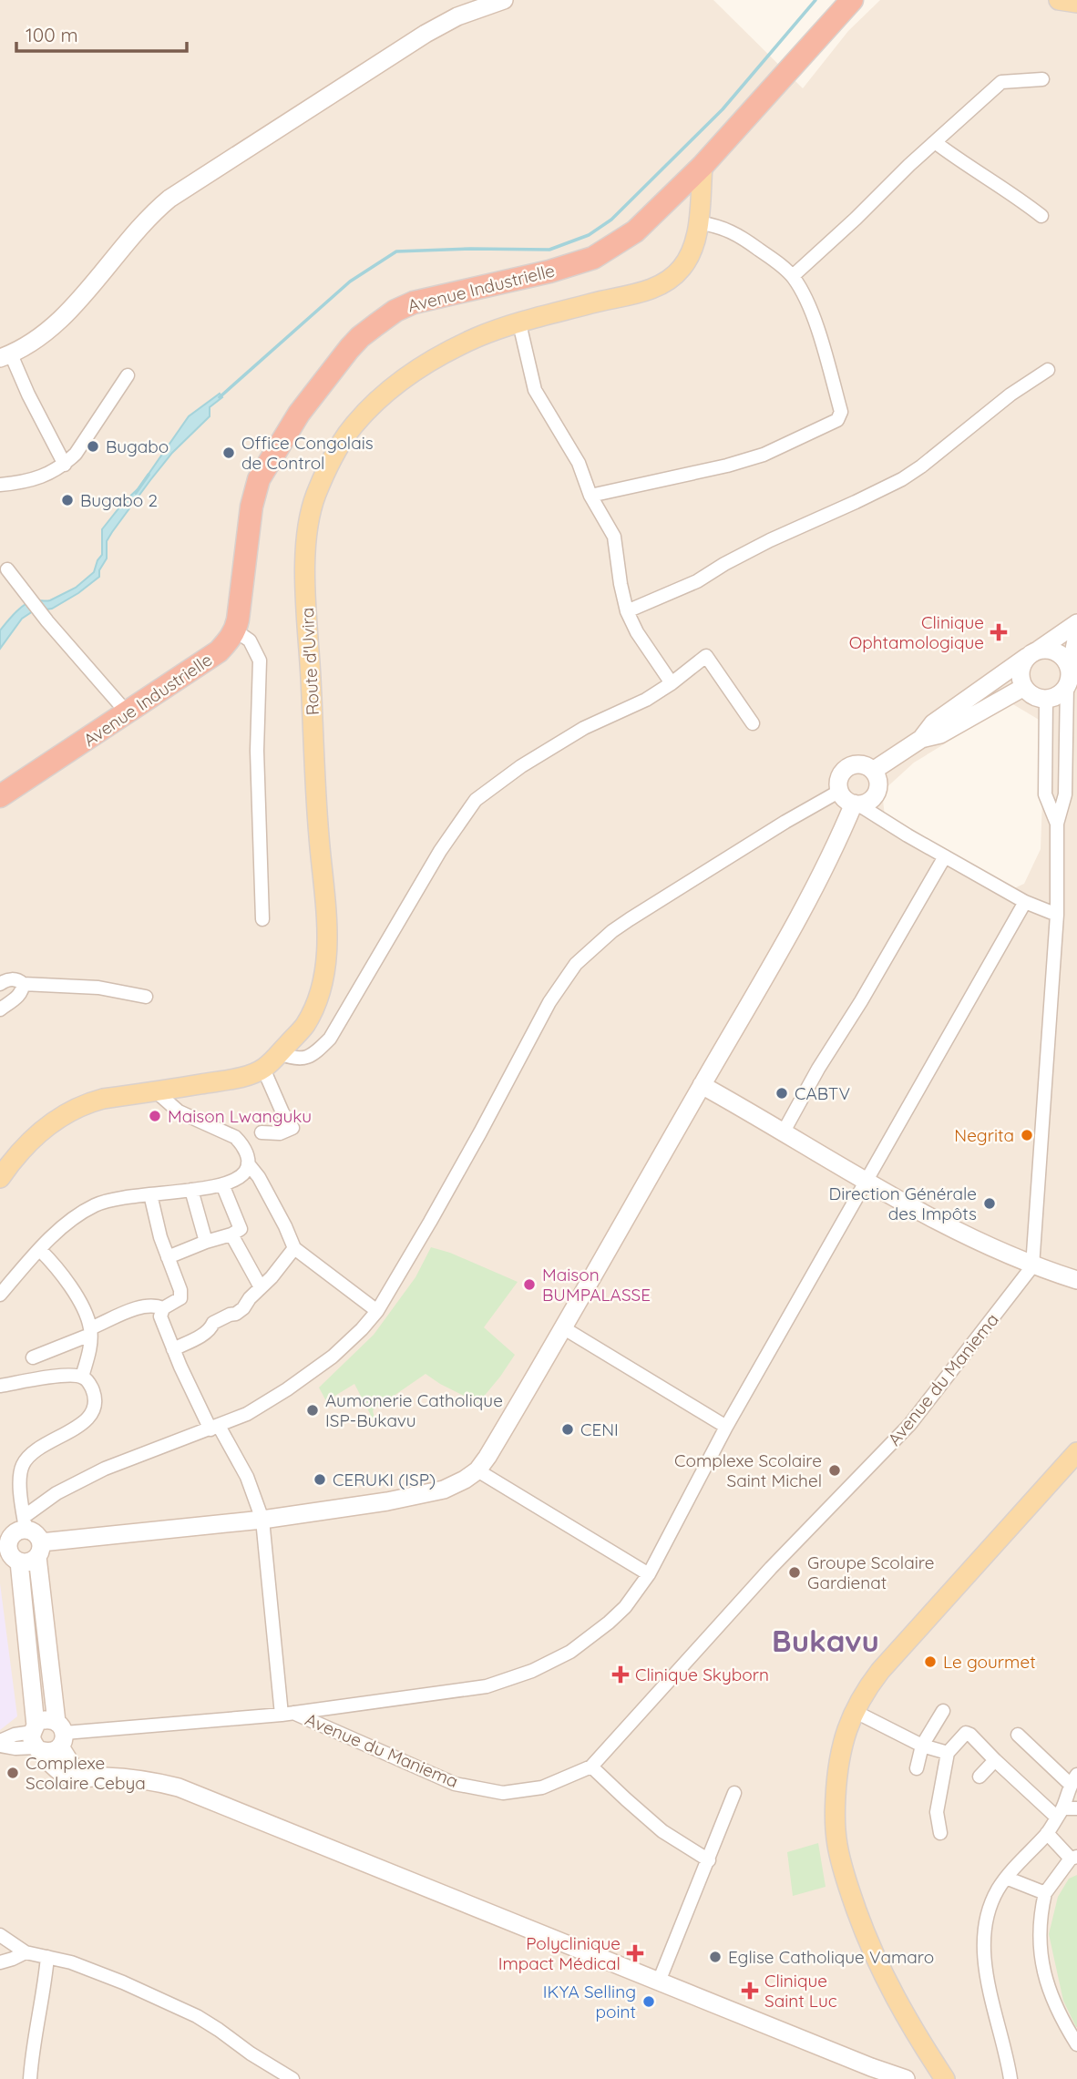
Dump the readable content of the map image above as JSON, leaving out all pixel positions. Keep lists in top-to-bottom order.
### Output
{
  "streets": {
    "highway": ["Avenue Industrielle"],
    "main road": ["Route d'Uvira"],
    "street": ["Avenue du Maniema"]
  },
  "crossings": [
    ["Avenue Industrielle", "Route d'Uvira"]
  ],
  "districts": ["Bukavu"],
  "places": {
    "other": [
      "Bugabo",
      "Office Congolais de Control",
      "Bugabo 2",
      "CABTV",
      "Maison Lwanguku",
      "Negrita",
      "Direction Générale des Impôts",
      "Maison BUMPALASSE",
      "Aumonerie Catholique ISP-Bukavu",
      "CENI",
      "Complexe Scolaire Saint Michel",
      "CERUKI (ISP)",
      "Groupe Scolaire Gardienat",
      "Le gourmet",
      "Complexe Scolaire Cebya",
      "Eglise Catholique Vamaro",
      "IKYA Selling point"
    ],
    "health": [
      "Clinique Ophtamologique",
      "Clinique Skyborn",
      "Polyclinique Impact Médical",
      "Clinique Saint Luc"
    ]
  },
  "scale_bar": "100 m"
}
